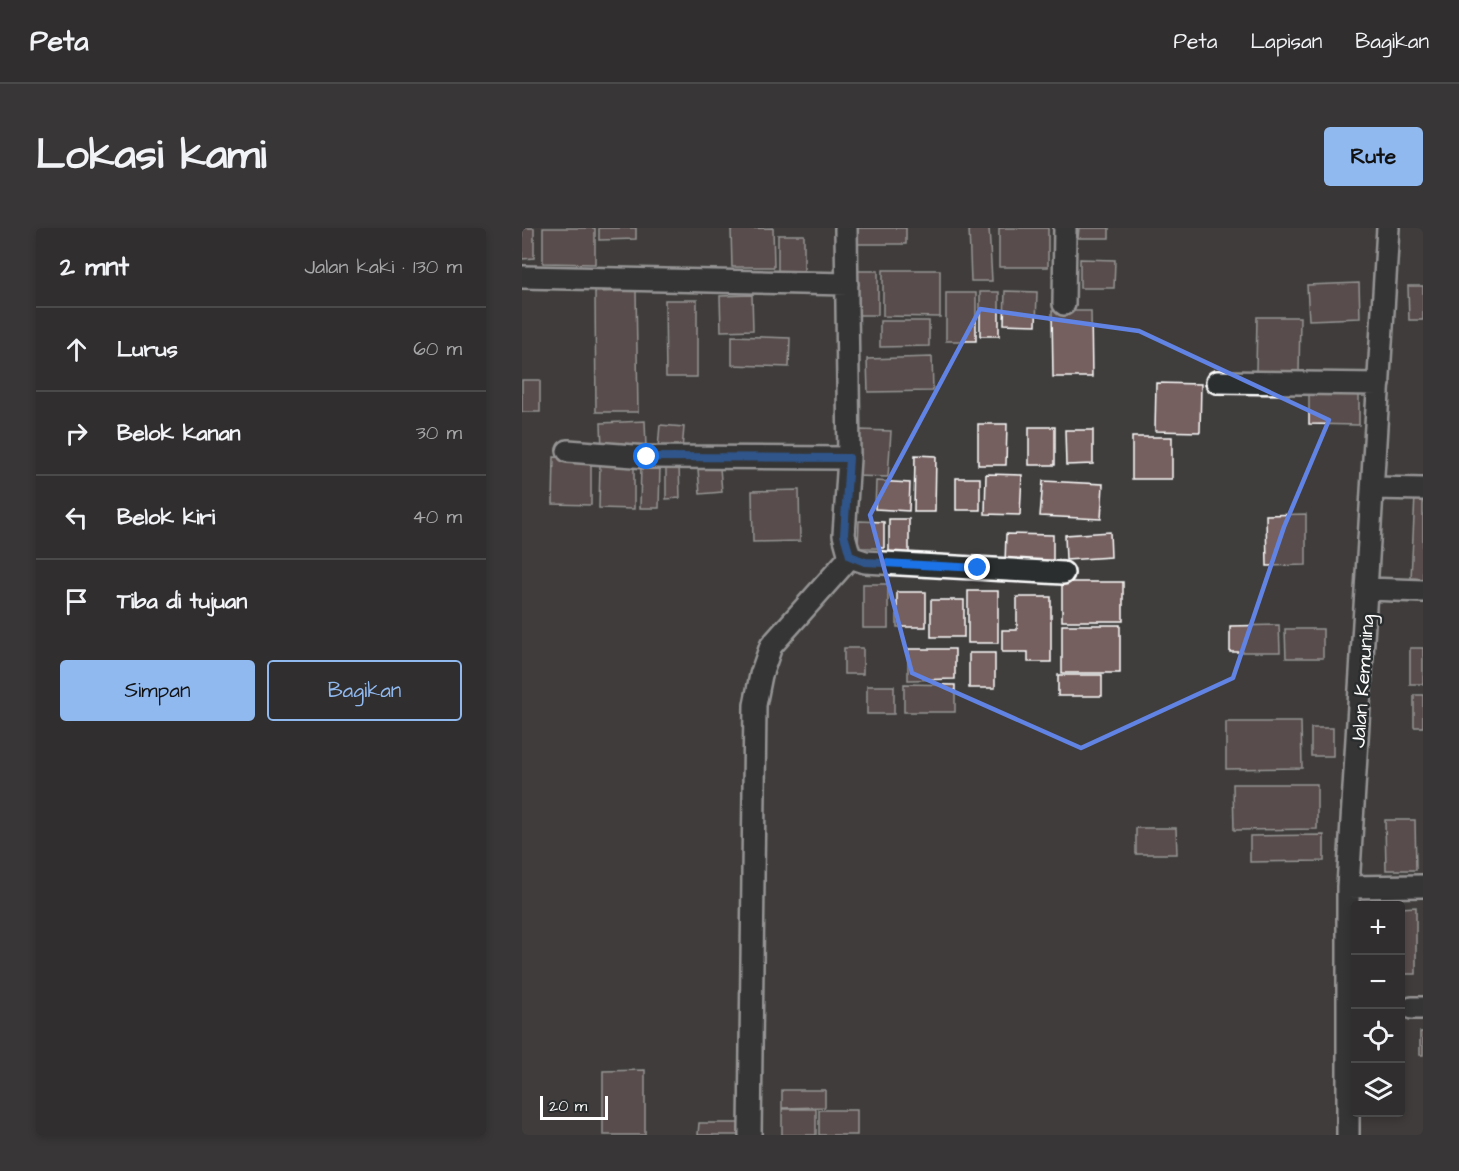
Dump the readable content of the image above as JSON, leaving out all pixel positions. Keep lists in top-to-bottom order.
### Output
{
  "streets": {
    "street": ["Jalan Kemuning"]
  },
  "scale_bar": "20 m",
  "page": {
    "header": "Peta",
    "nav": ["Peta", "Lapisan", "Bagikan"],
    "title": "Lokasi kami",
    "buttons": [
      "Rute",
      ["Simpan", "Bagikan"]
    ],
    "heading": ["2 mnt", "Jalan kaki · 130 m"],
    "list": [
      ["Lurus", "60 m"],
      ["Belok kanan", "30 m"],
      ["Belok kiri", "40 m"],
      "Tiba di tujuan"
    ],
    "map_buttons": ["+", "−"],
    "scale": "20 m"
  }
}
